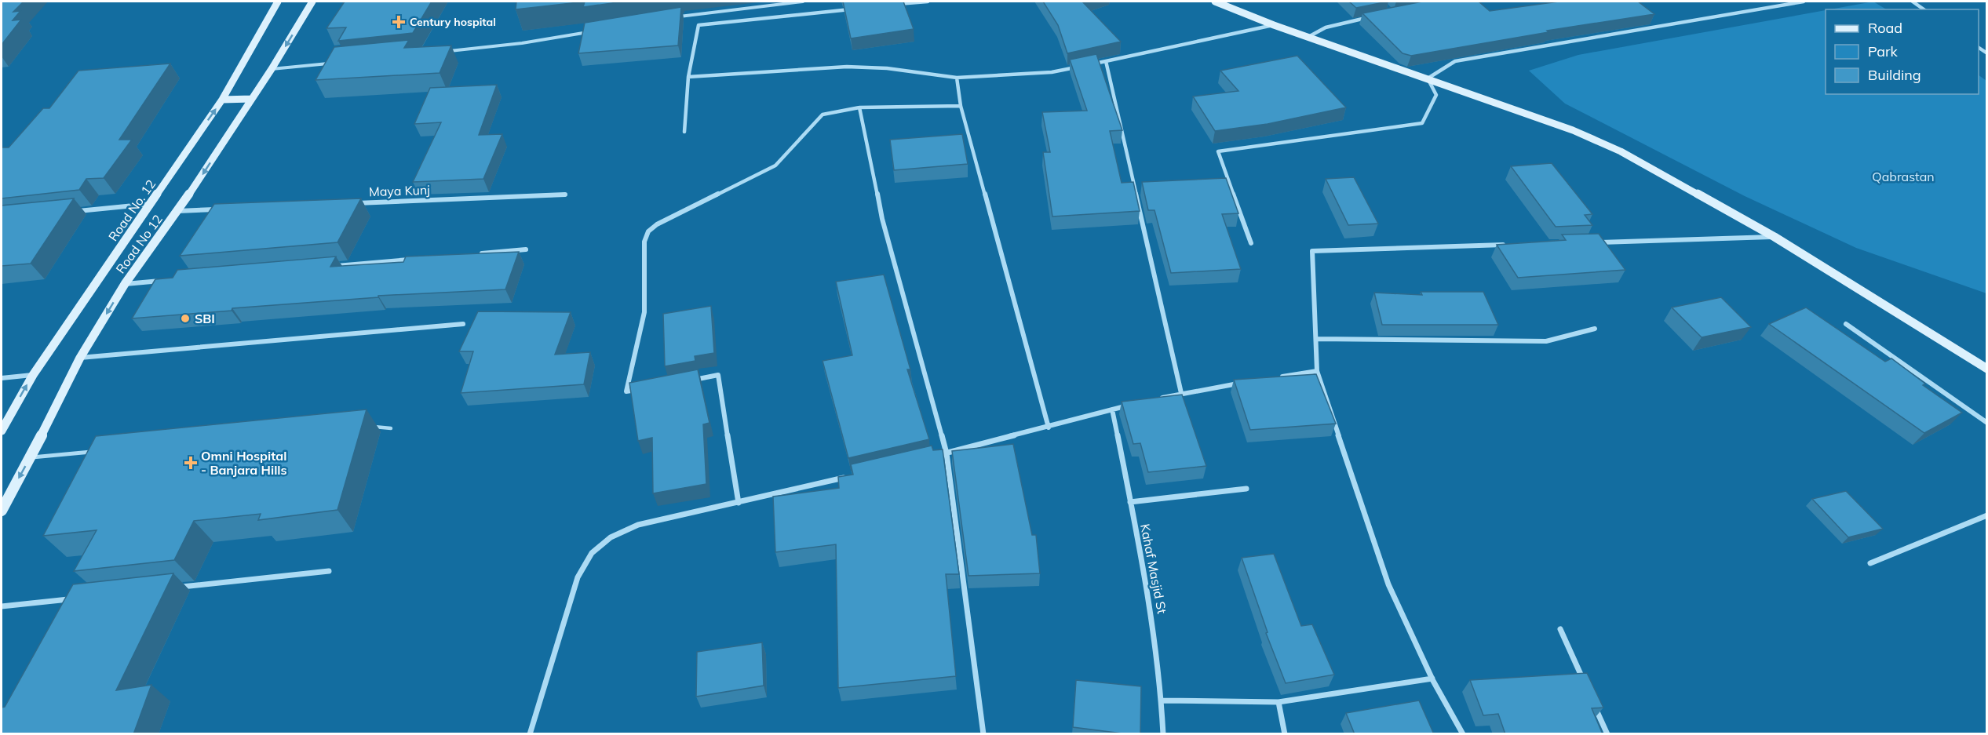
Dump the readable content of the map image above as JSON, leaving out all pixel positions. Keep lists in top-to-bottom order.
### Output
{
  "streets": {
    "main road": ["Road No. 12", "Road No 12"],
    "street": ["Maya Kunj", "Kahaf Masjid St"]
  },
  "one_way": ["Road No. 12", "Road No 12"],
  "parks": ["Qabrastan"],
  "places": {
    "health": ["Century hospital", "Omni Hospital - Banjara Hills"],
    "other": ["SBI"]
  },
  "legend": ["Road", "Park", "Building"]
}
